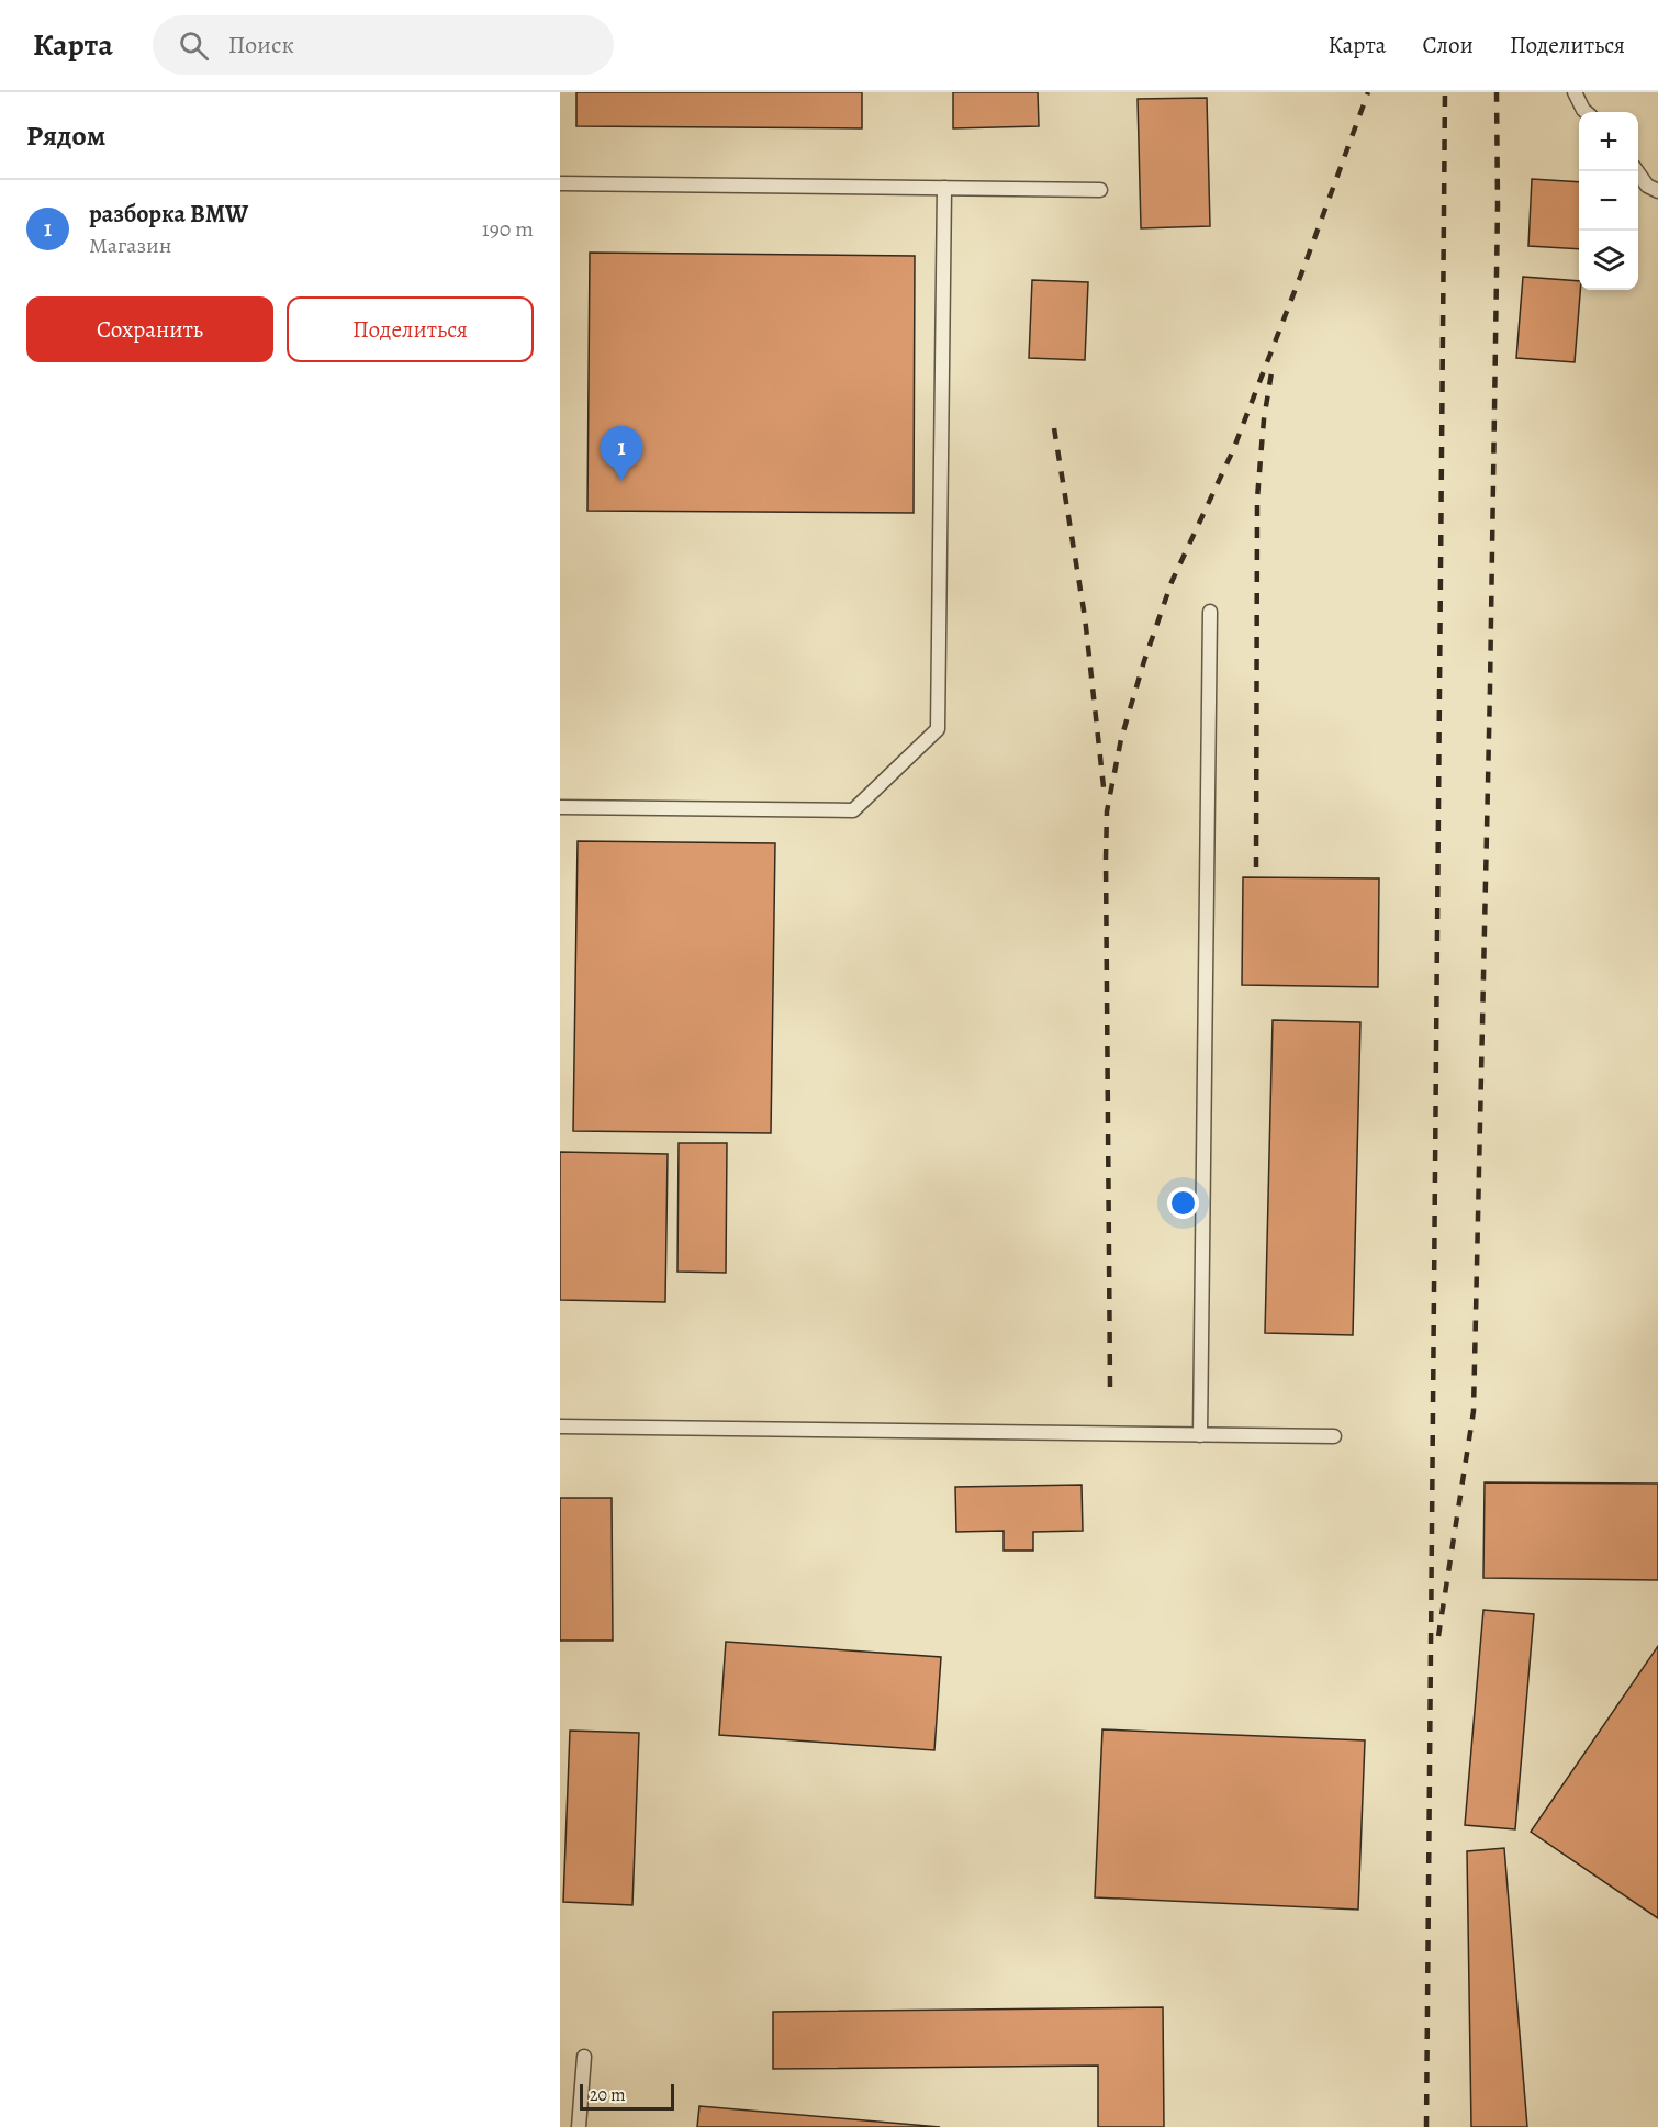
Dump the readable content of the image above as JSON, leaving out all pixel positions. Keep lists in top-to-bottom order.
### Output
{
  "scale_bar": "20 m",
  "page": {
    "header": "Карта",
    "search": "Поиск",
    "nav": ["Карта", "Слои", "Поделиться"],
    "heading": "Рядом",
    "map_buttons": ["+", "−"],
    "list": [
      {
        "mark": "1",
        "name": "разборка BMW",
        "note": "Магазин",
        "value": "190 m"
      }
    ],
    "buttons": ["Сохранить", "Поделиться"],
    "pins": "1",
    "scale": "20 m"
  }
}
